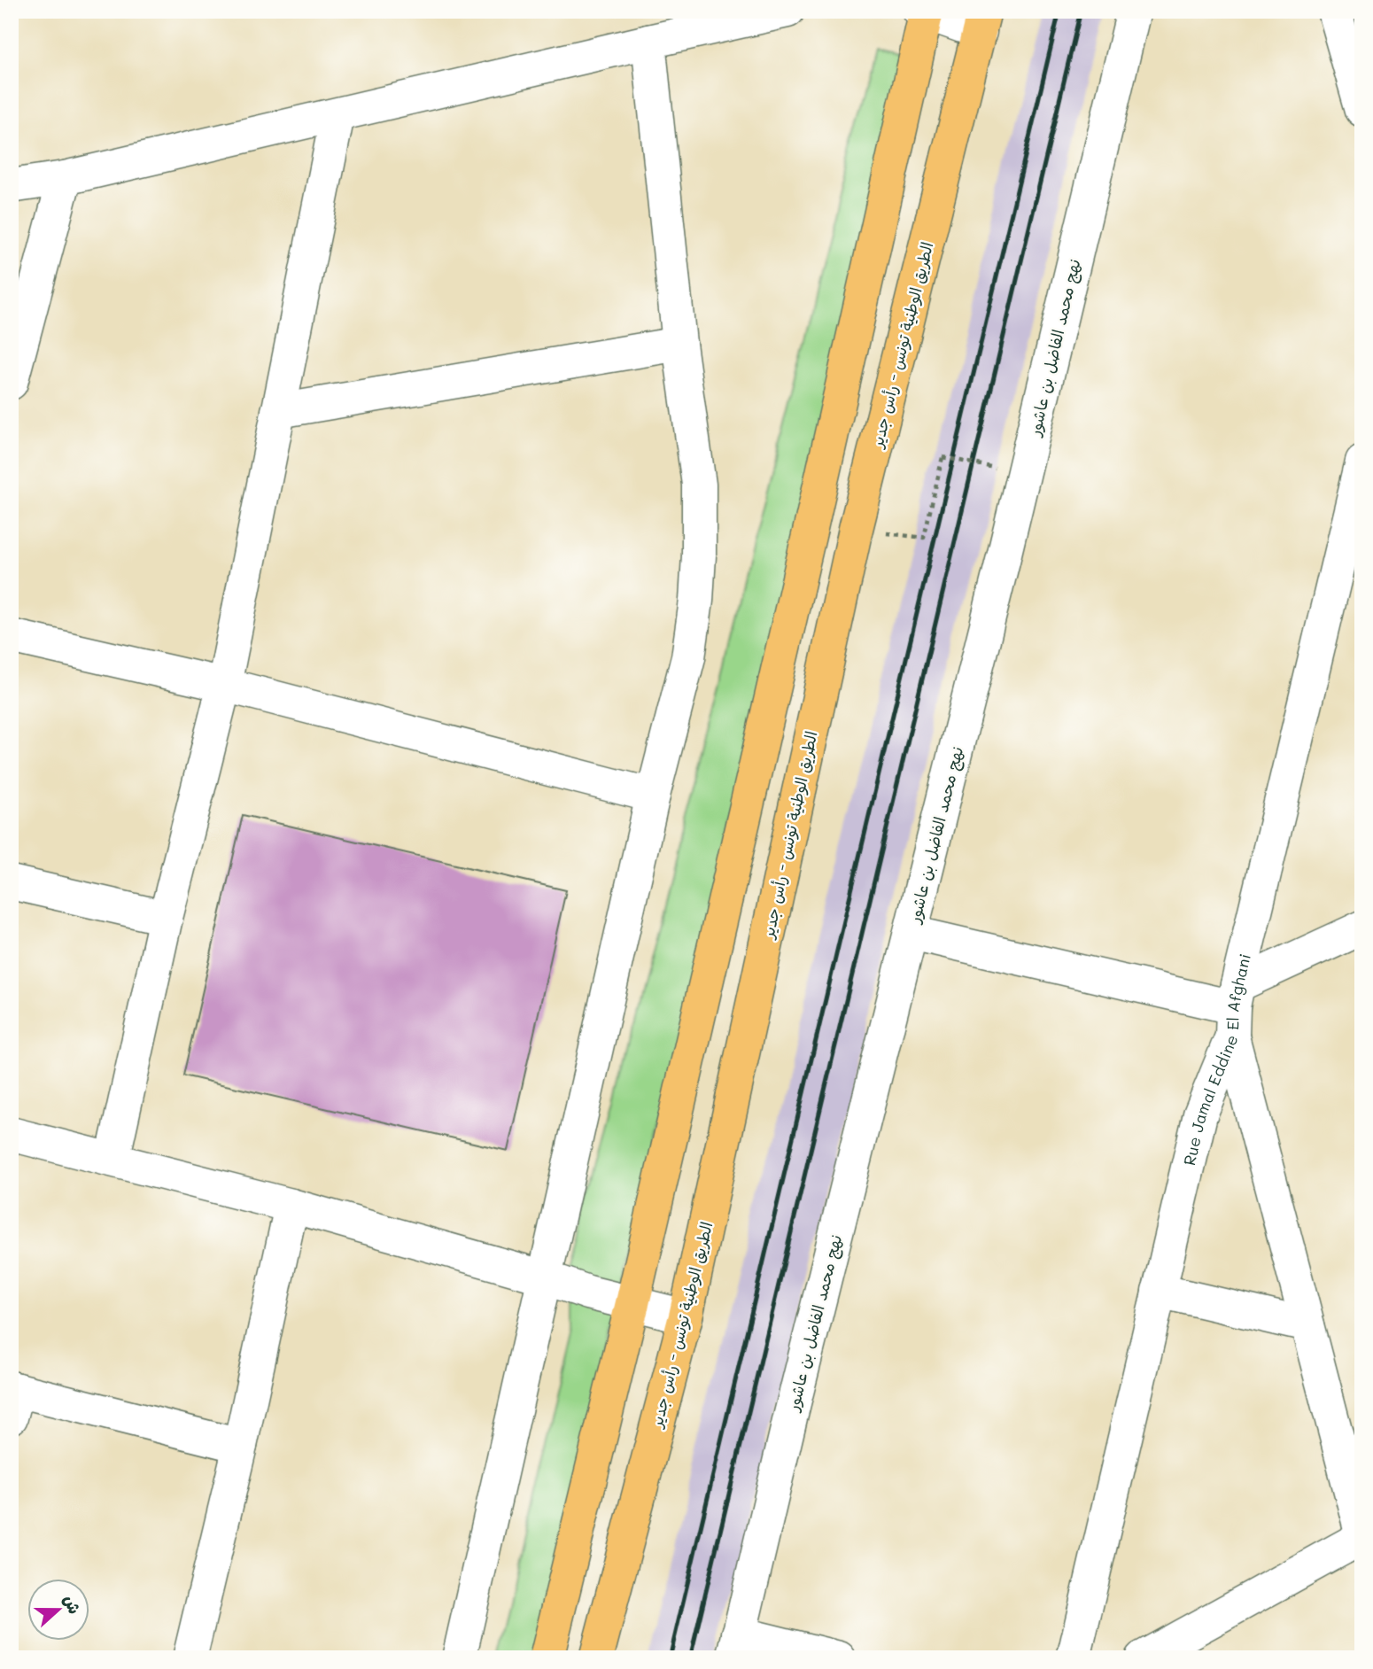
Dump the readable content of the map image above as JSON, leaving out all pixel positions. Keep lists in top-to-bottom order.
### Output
{
  "streets": {
    "highway": ["الطريق الوطنية تونس - رأس جدير"],
    "street": ["نهج محمد الفاضل بن عاشور", "Rue Jamal Eddine El Afghani"]
  },
  "north": "right"
}
